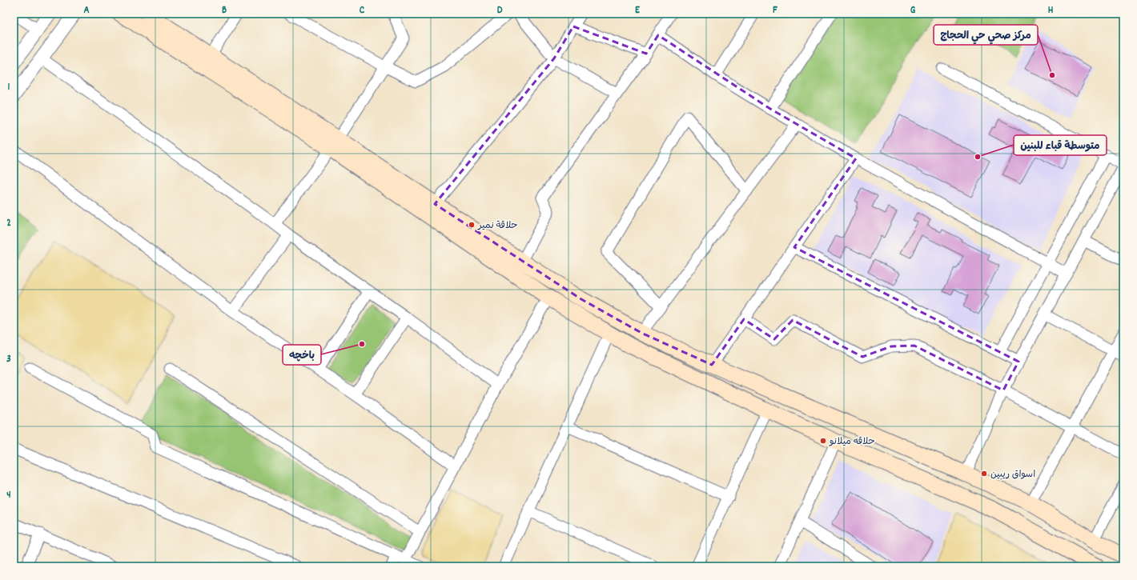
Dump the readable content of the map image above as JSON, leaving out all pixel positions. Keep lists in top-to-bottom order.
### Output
{
  "places": [
    "مركز صحي حي الحجاج",
    "متوسطة قباء للبنين",
    "حلاقة نمير",
    "باخچە",
    "حلاقه ميلانو",
    "اسواق ريبين"
  ],
  "grid": {
    "columns": [
      "A",
      "B",
      "C",
      "D",
      "E",
      "F",
      "G",
      "H"
    ],
    "rows": [
      "1",
      "2",
      "3",
      "4"
    ]
  }
}
